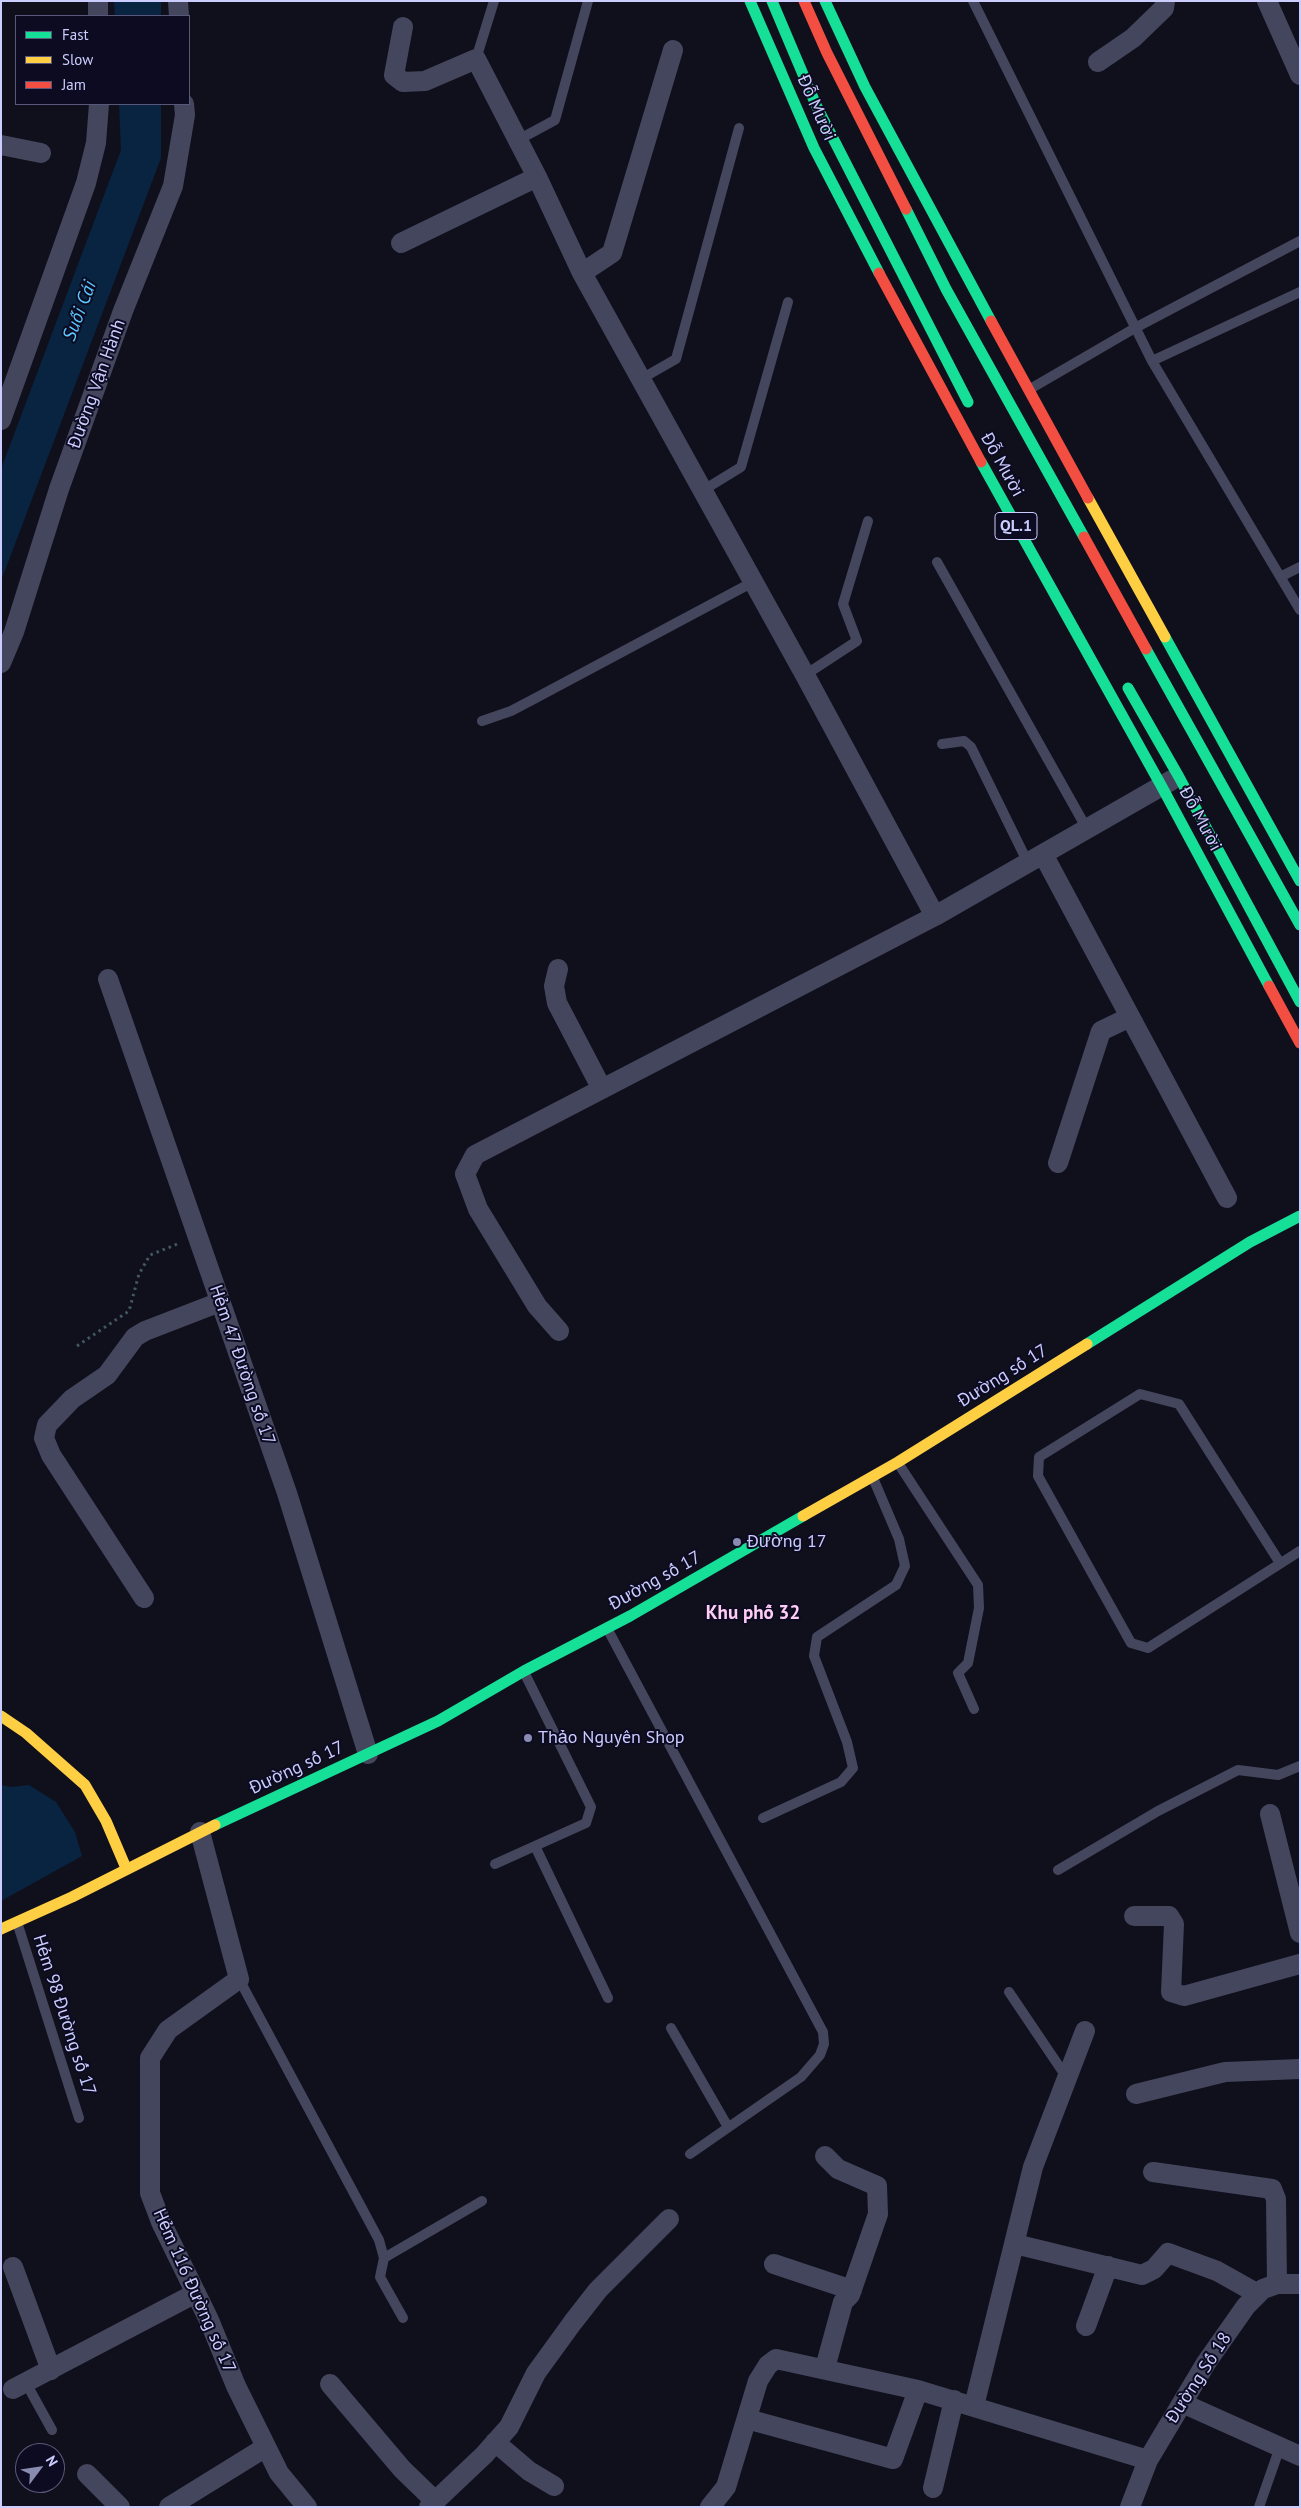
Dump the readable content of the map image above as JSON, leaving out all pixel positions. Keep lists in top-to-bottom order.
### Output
{
  "streets": {
    "main road": ["Đỗ Mười", "QL.1", "Đường số 17"],
    "street": [
      "Đường Vận Hành",
      "Hẻm 47 Đường số 17",
      "Hẻm 116 Đường số 17",
      "Đường Số 18"
    ],
    "lane": ["Hẻm 98 Đường số 17"]
  },
  "crossings": [
    ["Hẻm 47 Đường số 17", "Đường số 17"],
    ["Đường số 17", "Hẻm 98 Đường số 17"]
  ],
  "districts": ["Khu phố 32"],
  "water": ["Suối Cái"],
  "places": ["Đường 17", "Thảo Nguyên Shop"],
  "legend": ["Fast", "Slow", "Jam"],
  "north": "top right"
}
